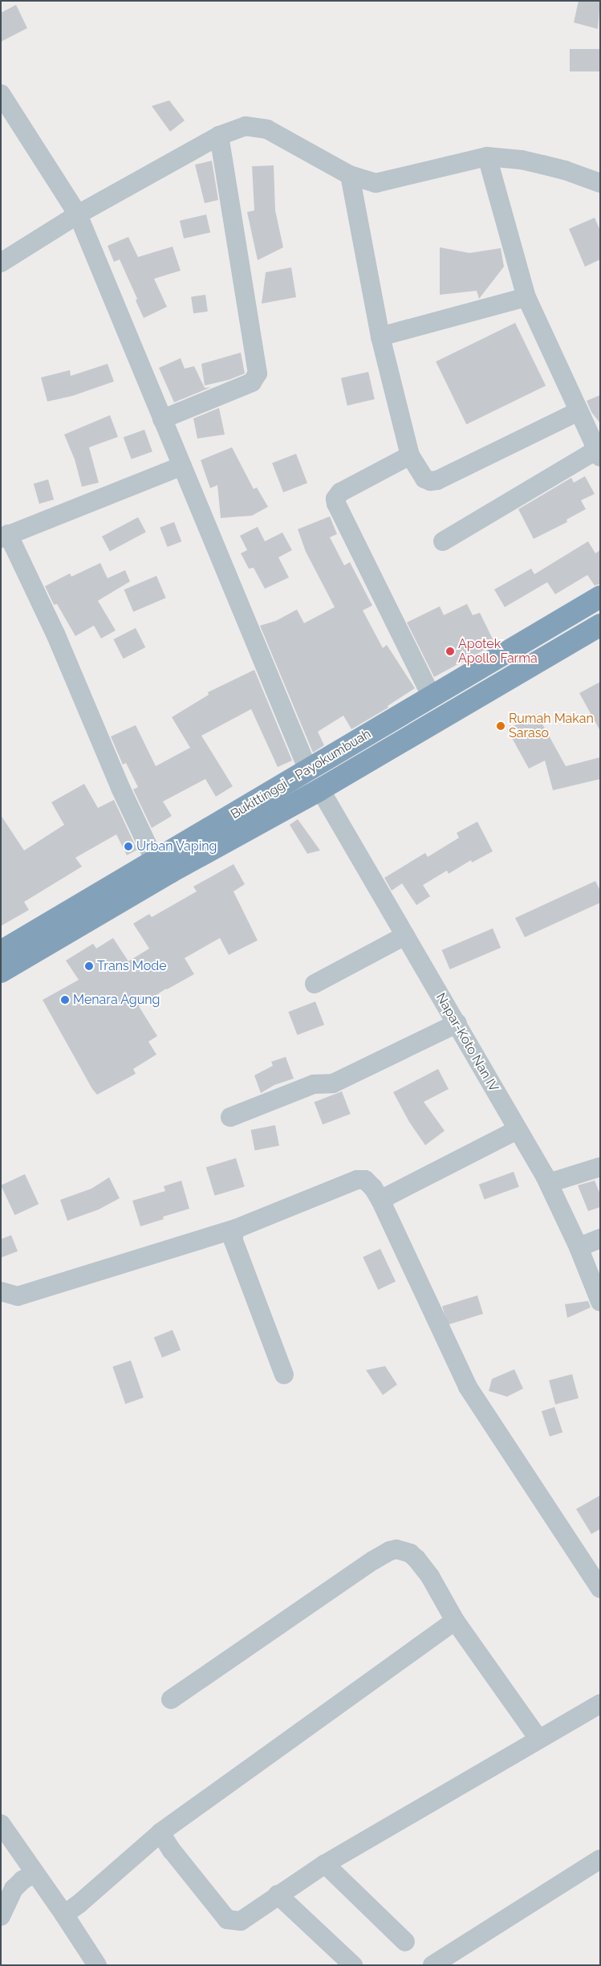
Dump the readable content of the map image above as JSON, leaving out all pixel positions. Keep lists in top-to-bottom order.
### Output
{
  "streets": {
    "highway": ["Bukittinggi - Payokumbuah"],
    "street": ["Napar-Koto Nan IV"]
  },
  "crossings": [
    ["Bukittinggi - Payokumbuah", "Napar-Koto Nan IV"]
  ],
  "places": [
    "Apotek Apollo Farma",
    "Rumah Makan Saraso",
    "Urban Vaping",
    "Trans Mode",
    "Menara Agung"
  ]
}
